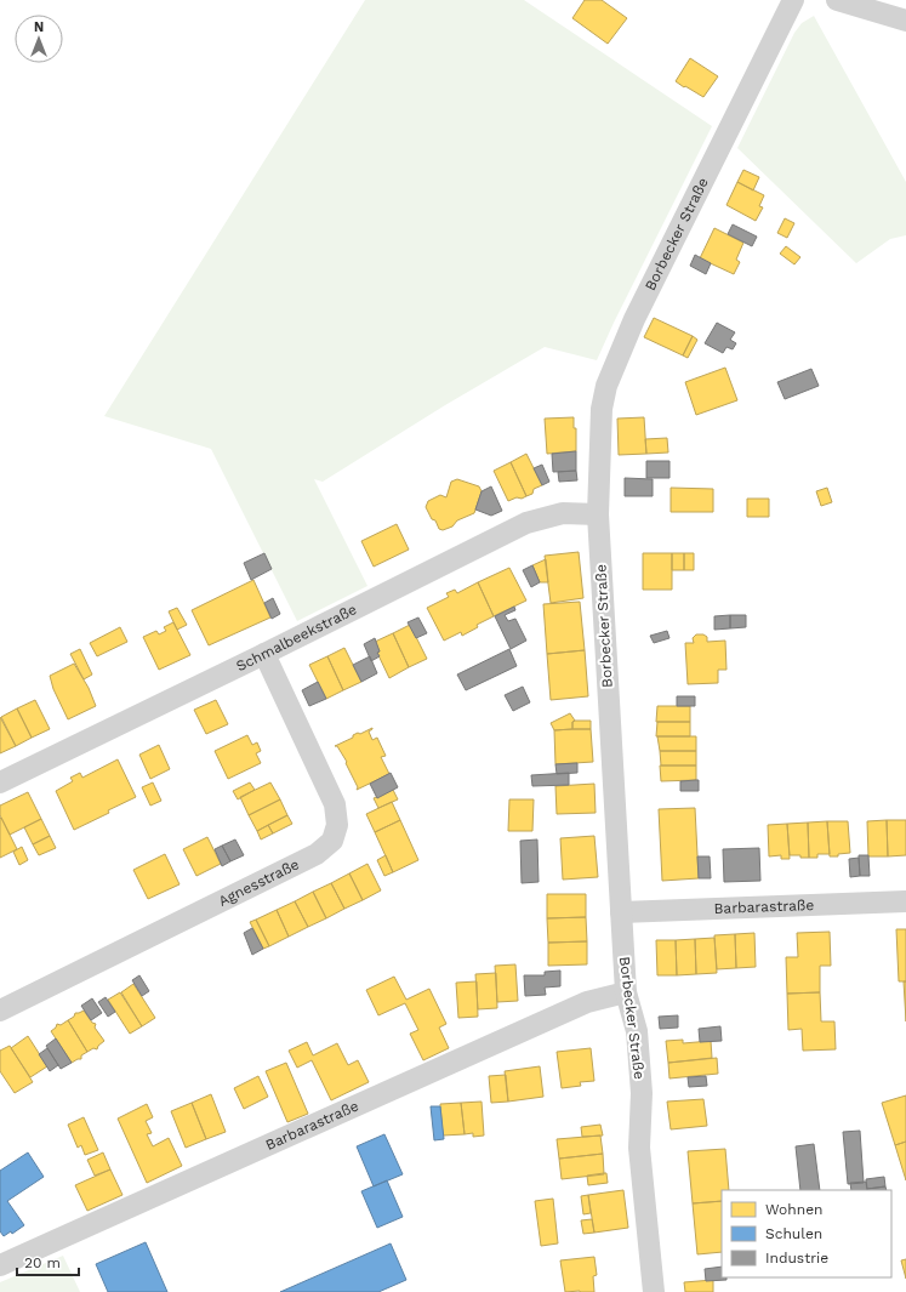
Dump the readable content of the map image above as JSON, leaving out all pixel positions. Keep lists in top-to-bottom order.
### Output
{
  "streets": {
    "street": [
      "Borbecker Straße",
      "Schmalbeekstraße",
      "Agnesstraße",
      "Barbarastraße"
    ]
  },
  "crossings": [
    ["Borbecker Straße", "Schmalbeekstraße"],
    ["Borbecker Straße", "Barbarastraße"],
    ["Schmalbeekstraße", "Agnesstraße"]
  ],
  "legend": ["Wohnen", "Schulen", "Industrie"],
  "scale_bar": "20 m",
  "north": "top"
}
